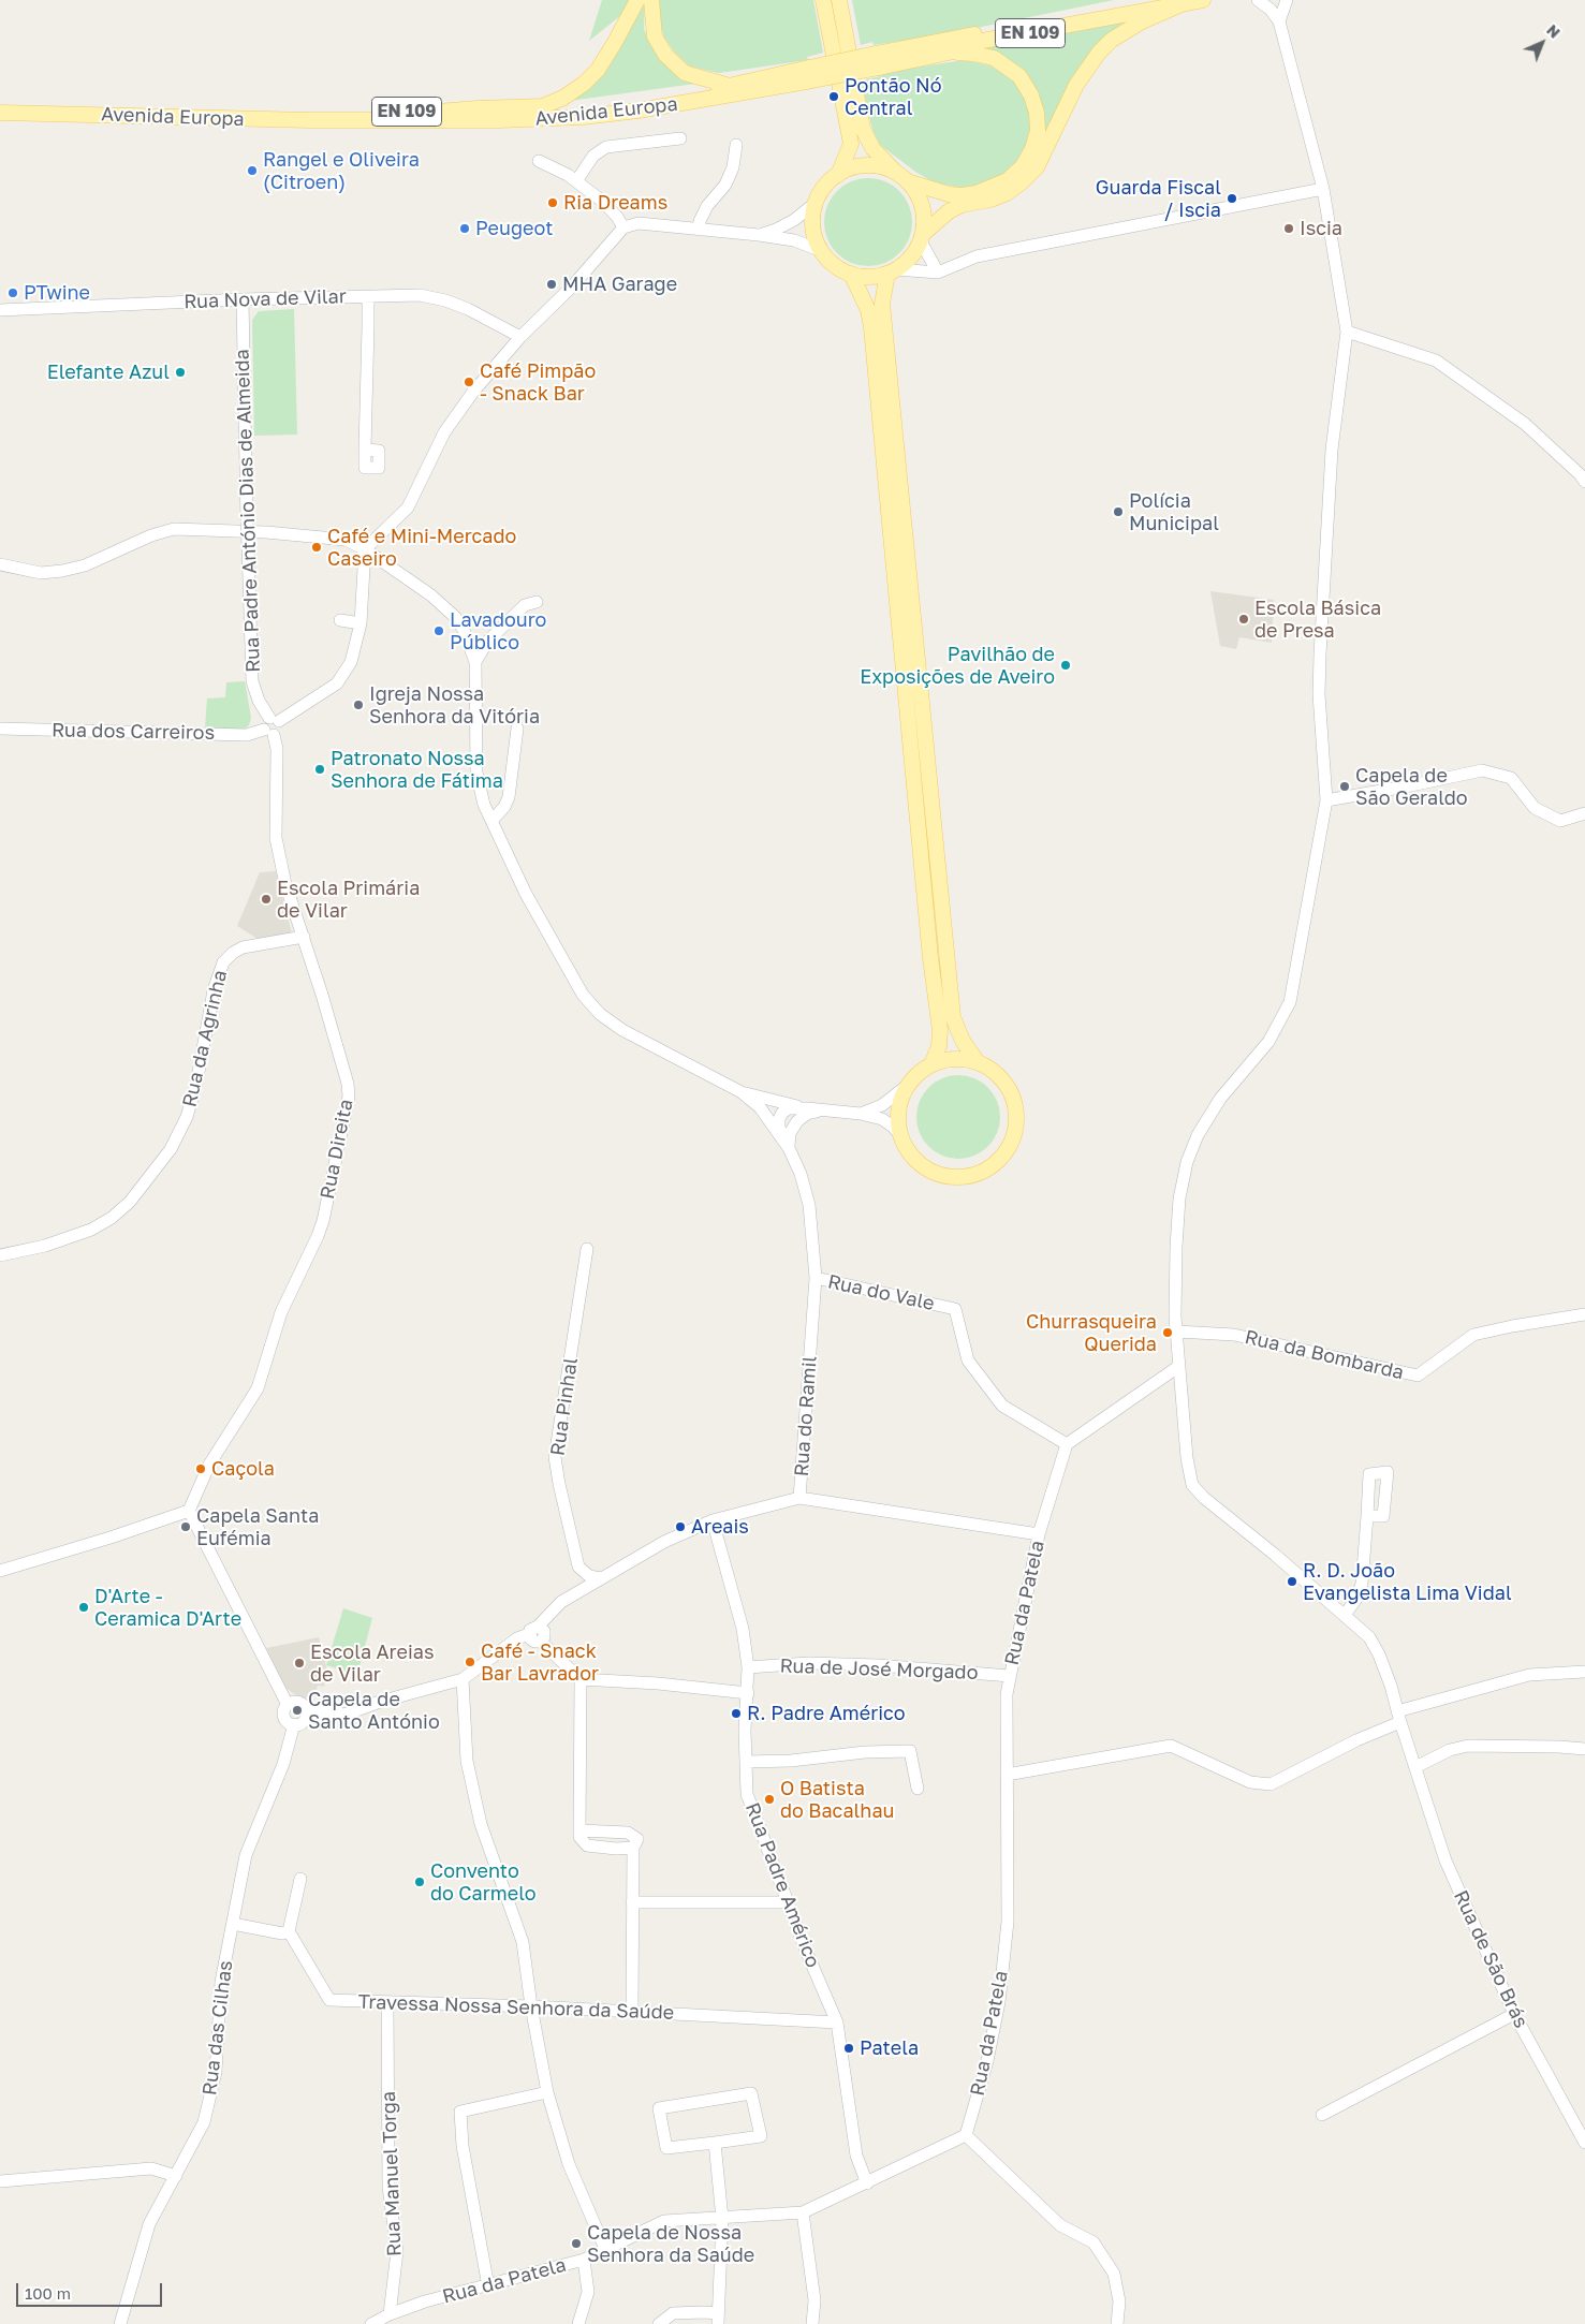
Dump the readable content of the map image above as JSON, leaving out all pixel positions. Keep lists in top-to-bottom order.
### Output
{
  "streets": {
    "main road": ["EN 109", "Avenida Europa"],
    "street": [
      "Rua Nova de Vilar",
      "Rua Padre António Dias de Almeida",
      "Rua dos Carreiros",
      "Rua da Agrinha",
      "Rua Direita",
      "Rua do Vale",
      "Rua da Bombarda",
      "Rua Pinhal",
      "Rua do Ramil",
      "Rua da Patela",
      "Rua de José Morgado",
      "Rua Padre Américo",
      "Rua de São Brás",
      "Travessa Nossa Senhora da Saúde",
      "Rua das Cilhas",
      "Rua Manuel Torga"
    ]
  },
  "crossings": [
    ["Rua Nova de Vilar", "Rua Padre António Dias de Almeida"],
    ["Rua Padre António Dias de Almeida", "Rua dos Carreiros"],
    ["Rua Padre António Dias de Almeida", "Rua Direita"],
    ["Rua dos Carreiros", "Rua Direita"],
    ["Rua da Agrinha", "Rua Direita"],
    ["Rua do Vale", "Rua do Ramil"],
    ["Rua do Vale", "Rua da Patela"],
    ["Rua da Bombarda", "Rua de São Brás"],
    ["Rua Pinhal", "Rua do Ramil"],
    ["Rua do Ramil", "Rua Padre Américo"],
    ["Rua da Patela", "Rua de José Morgado"],
    ["Rua da Patela", "Rua Padre Américo"],
    ["Rua da Patela", "Rua Manuel Torga"],
    ["Rua de José Morgado", "Rua Padre Américo"],
    ["Rua Padre Américo", "Travessa Nossa Senhora da Saúde"],
    ["Travessa Nossa Senhora da Saúde", "Rua Manuel Torga"]
  ],
  "places": [
    "Pontão Nó Central",
    "Rangel e Oliveira (Citroen)",
    "Guarda Fiscal / Iscia",
    "Ria Dreams",
    "Peugeot",
    "Iscia",
    "MHA Garage",
    "PTwine",
    "Elefante Azul",
    "Café Pimpão - Snack Bar",
    "Polícia Municipal",
    "Café e Mini-Mercado Caseiro",
    "Escola Básica de Presa",
    "Lavadouro Público",
    "Pavilhão de Exposições de Aveiro",
    "Igreja Nossa Senhora da Vitória",
    "Patronato Nossa Senhora de Fátima",
    "Capela de São Geraldo",
    "Escola Primária de Vilar",
    "Churrasqueira Querida",
    "Caçola",
    "Capela Santa Eufémia",
    "Areais",
    "R. D. João Evangelista Lima Vidal",
    "D'Arte - Ceramica D'Arte",
    "Café - Snack Bar Lavrador",
    "Escola Areias de Vilar",
    "Capela de Santo António",
    "R. Padre Américo",
    "O Batista do Bacalhau",
    "Convento do Carmelo",
    "Patela",
    "Capela de Nossa Senhora da Saúde"
  ],
  "scale_bar": "100 m",
  "north": "top right"
}
